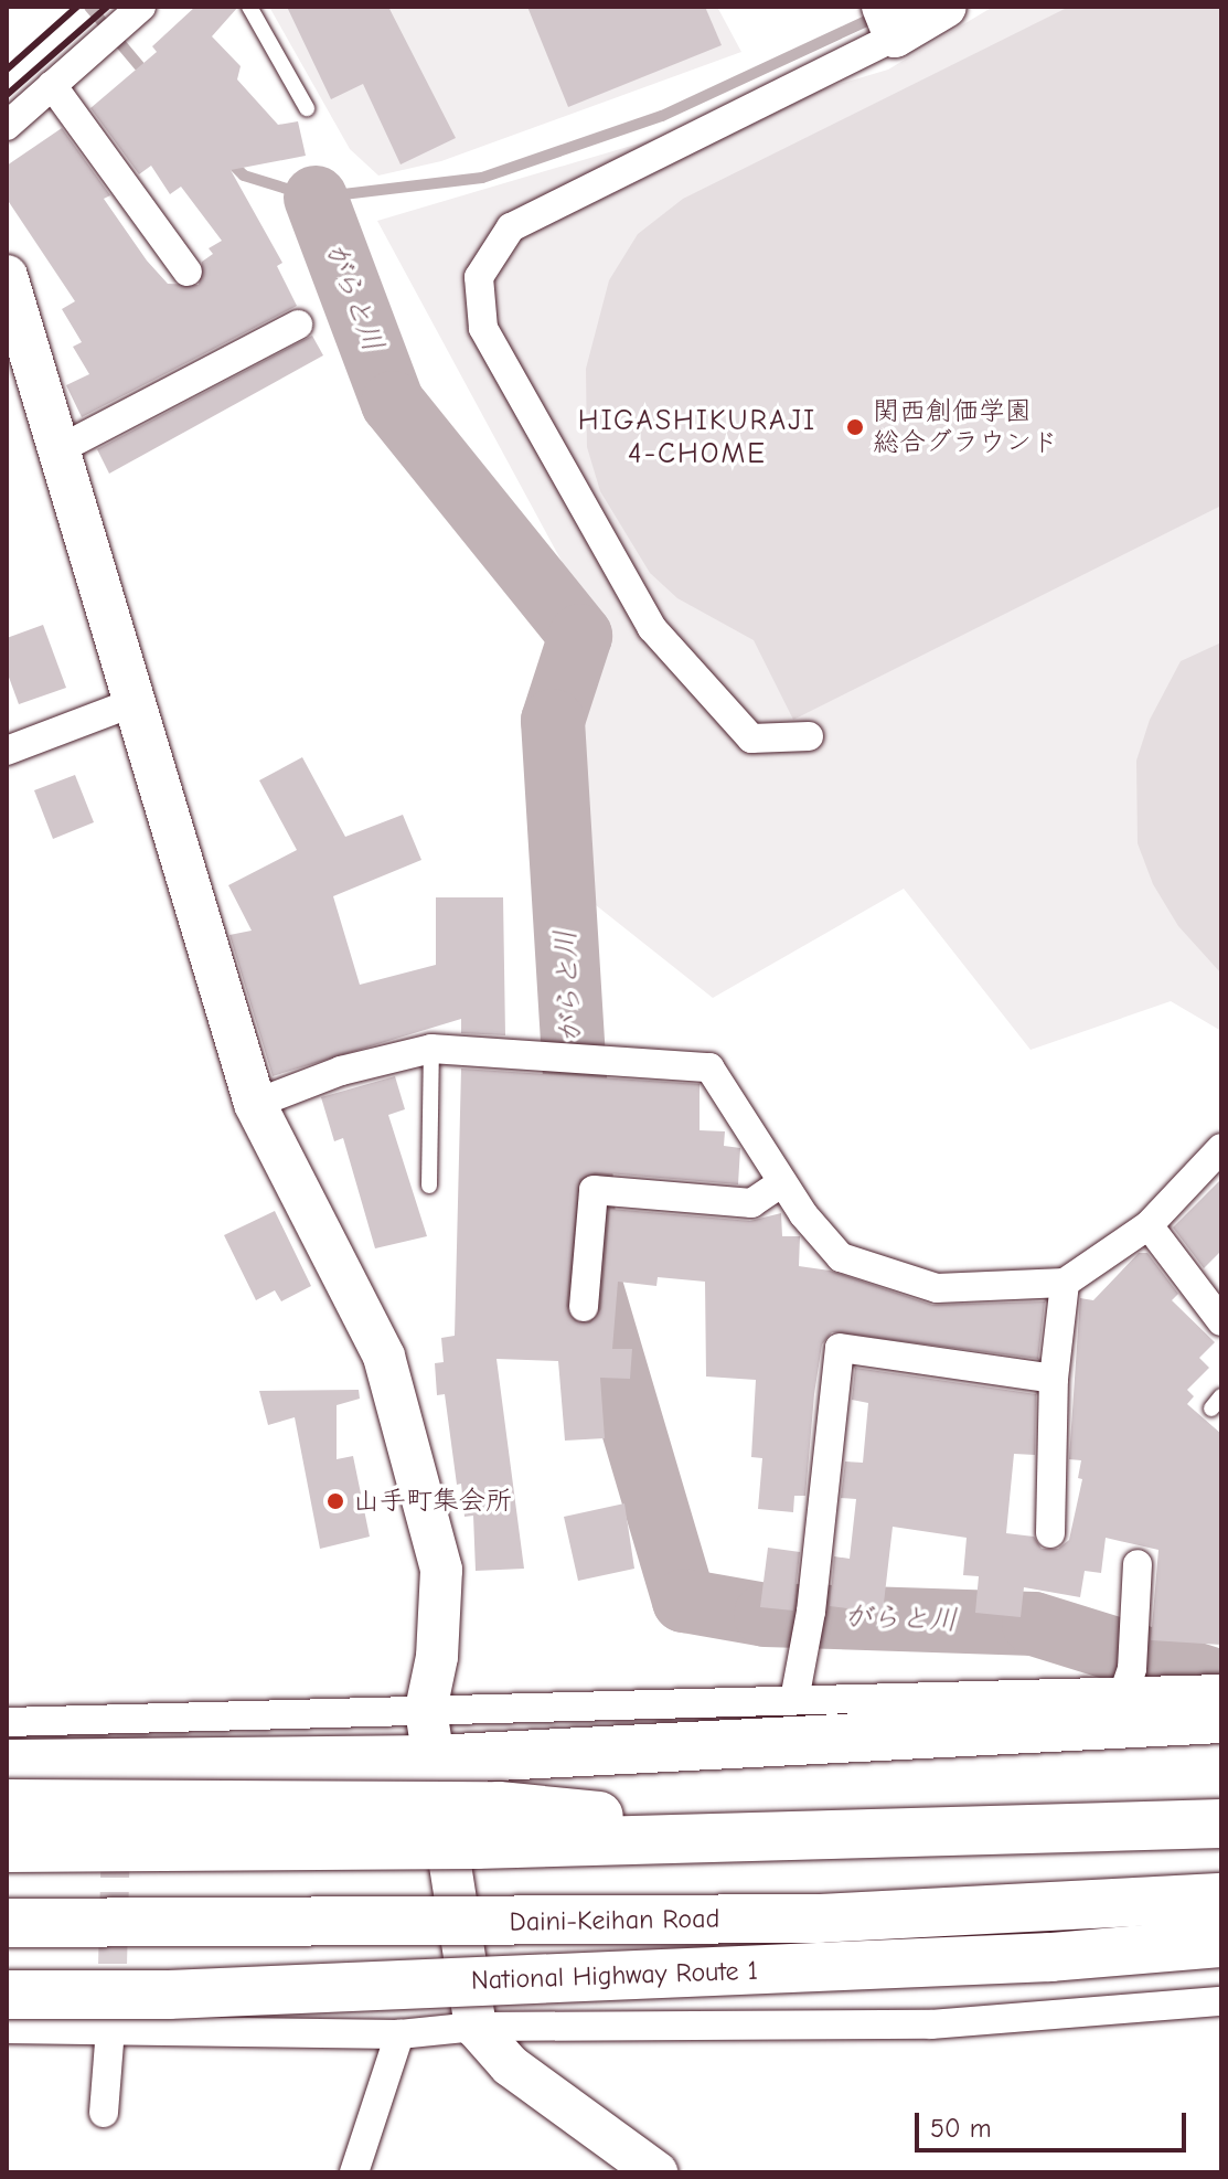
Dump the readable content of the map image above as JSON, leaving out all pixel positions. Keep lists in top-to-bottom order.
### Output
{
  "streets": {
    "highway": ["Daini-Keihan Road", "National Highway Route 1"]
  },
  "districts": ["HIGASHIKURAJI 4-CHOME"],
  "water": ["がらと川"],
  "places": ["関西創価学園 総合グラウンド", "山手町集会所"],
  "scale_bar": "50 m"
}
